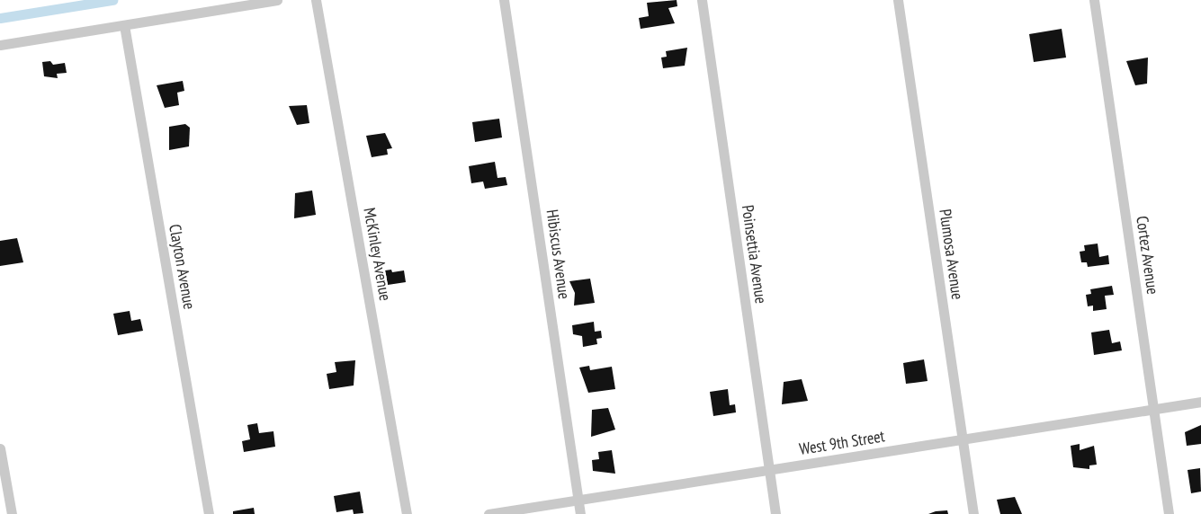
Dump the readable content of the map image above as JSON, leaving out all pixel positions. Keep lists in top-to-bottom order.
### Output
{
  "streets": {
    "street": [
      "McKinley Avenue",
      "Hibiscus Avenue",
      "Poinsettia Avenue",
      "Plumosa Avenue",
      "Cortez Avenue",
      "Clayton Avenue",
      "West 9th Street"
    ]
  },
  "crossings": [
    ["Hibiscus Avenue", "West 9th Street"],
    ["Poinsettia Avenue", "West 9th Street"],
    ["Plumosa Avenue", "West 9th Street"],
    ["Cortez Avenue", "West 9th Street"]
  ]
}
